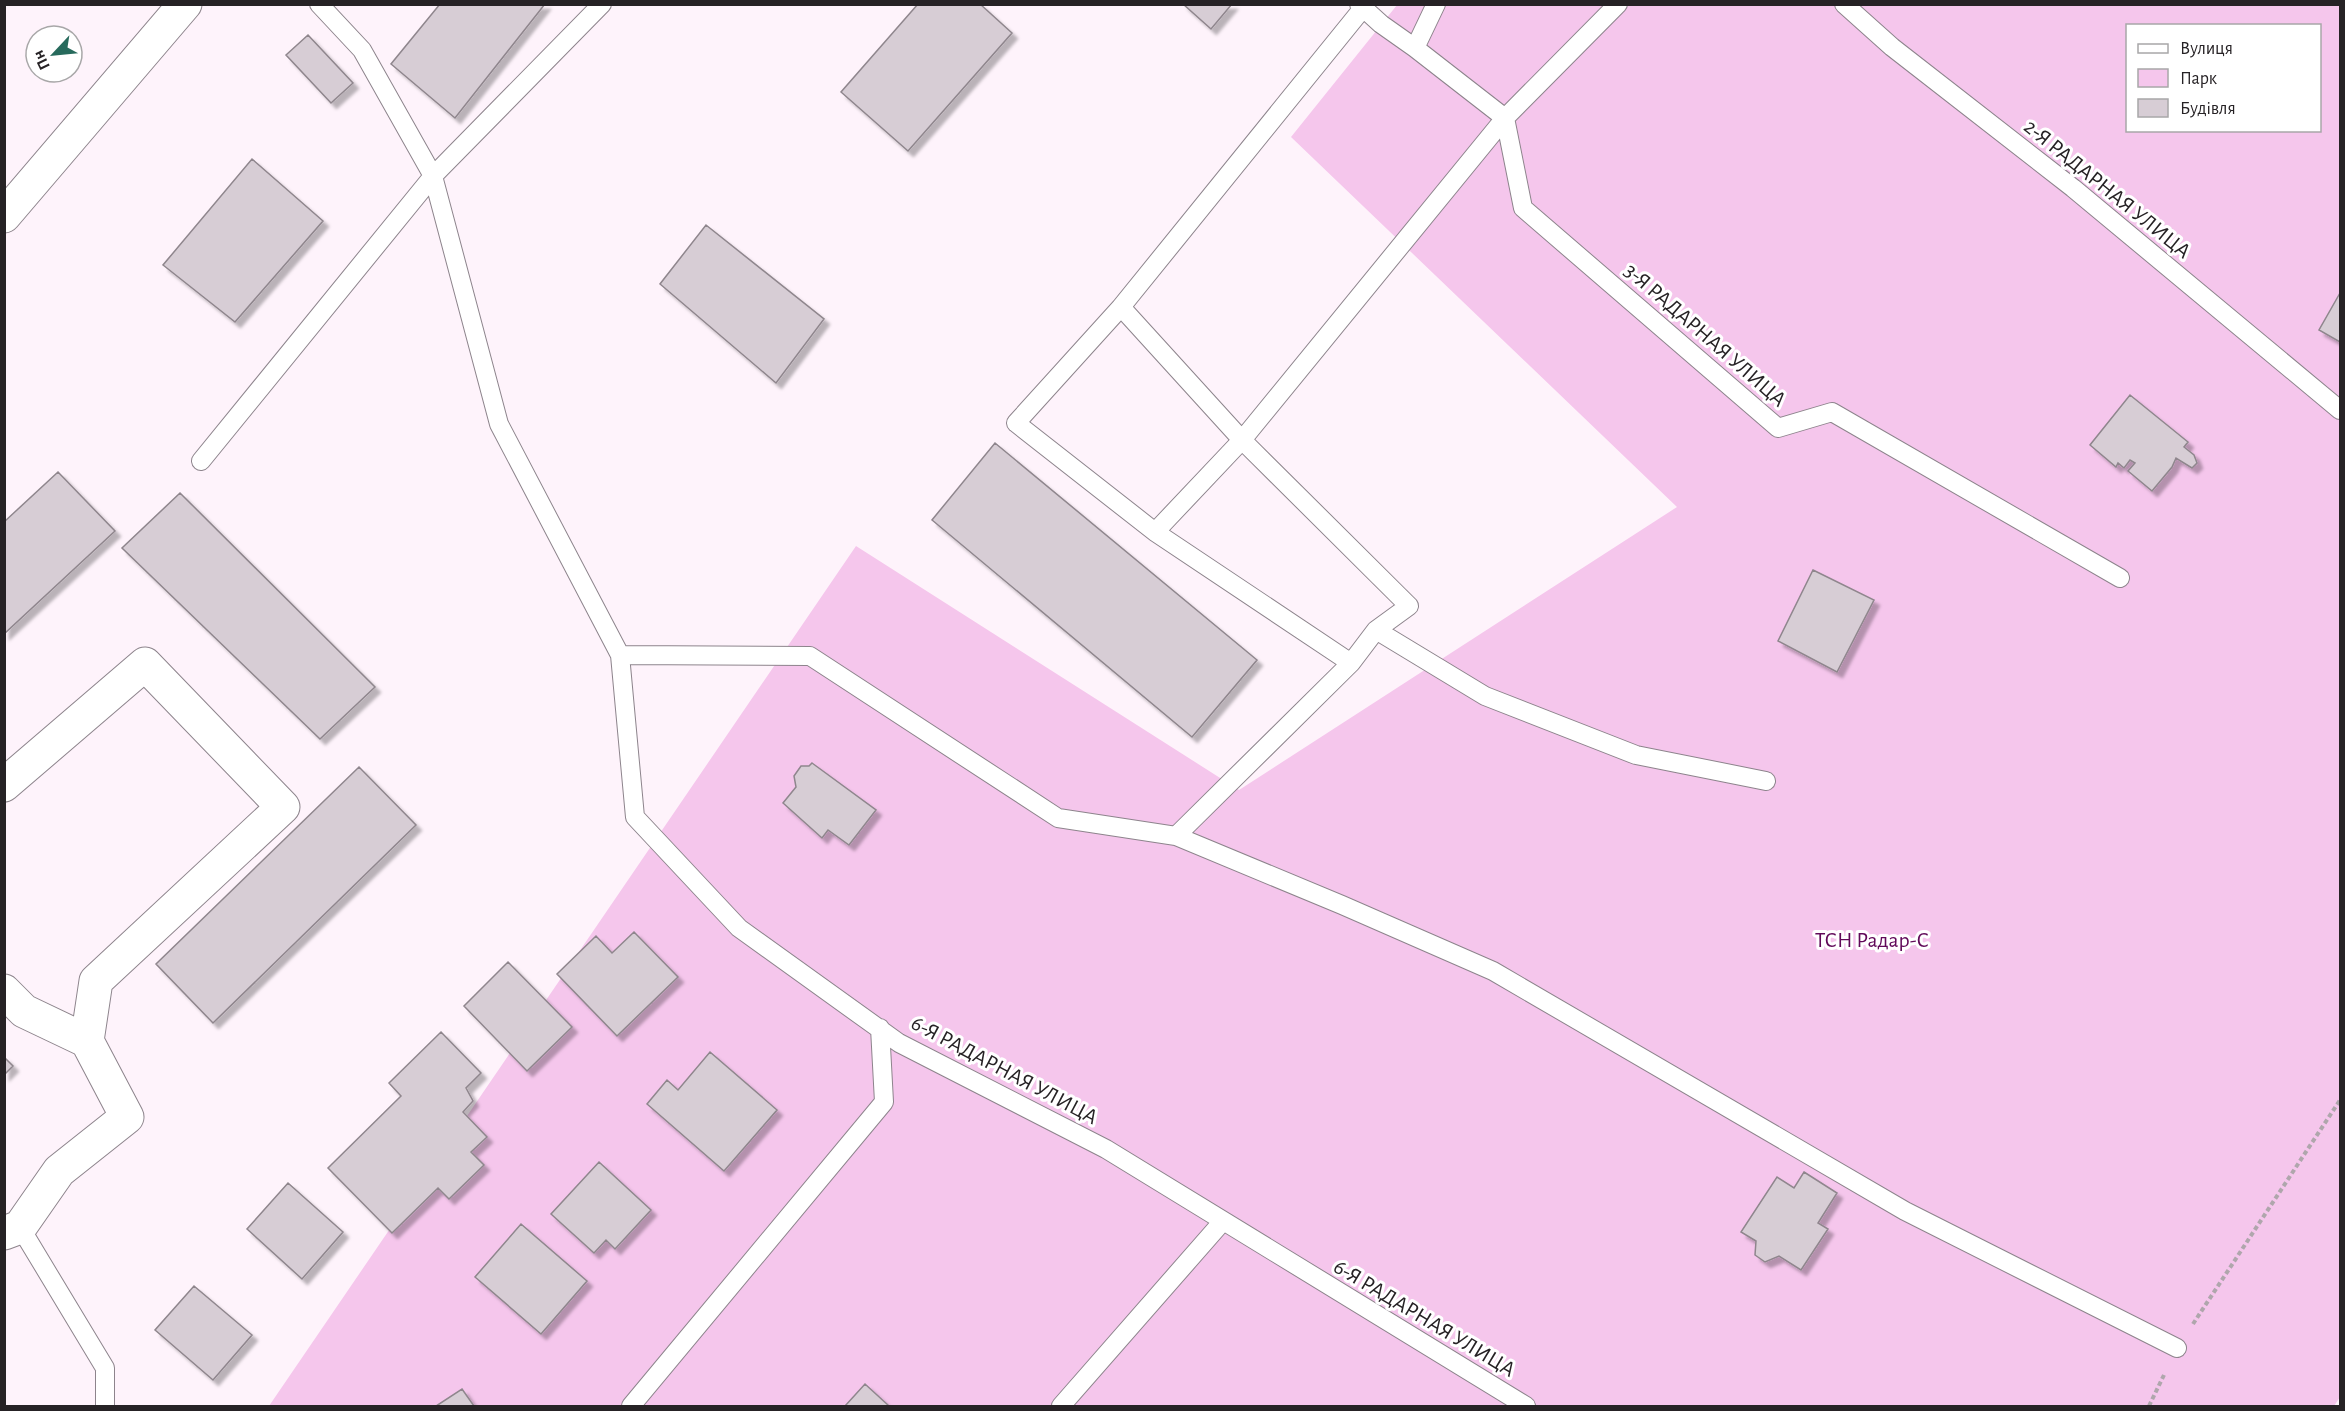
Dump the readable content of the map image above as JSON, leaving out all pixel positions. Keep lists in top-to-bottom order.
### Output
{
  "streets": {
    "lane": ["2-Я РАДАРНАЯ УЛИЦА", "3-Я РАДАРНАЯ УЛИЦА", "6-Я РАДАРНАЯ УЛИЦА"]
  },
  "parks": ["ТСН Радар-С"],
  "legend": ["Вулиця", "Парк", "Будівля"],
  "north": "bottom left"
}
